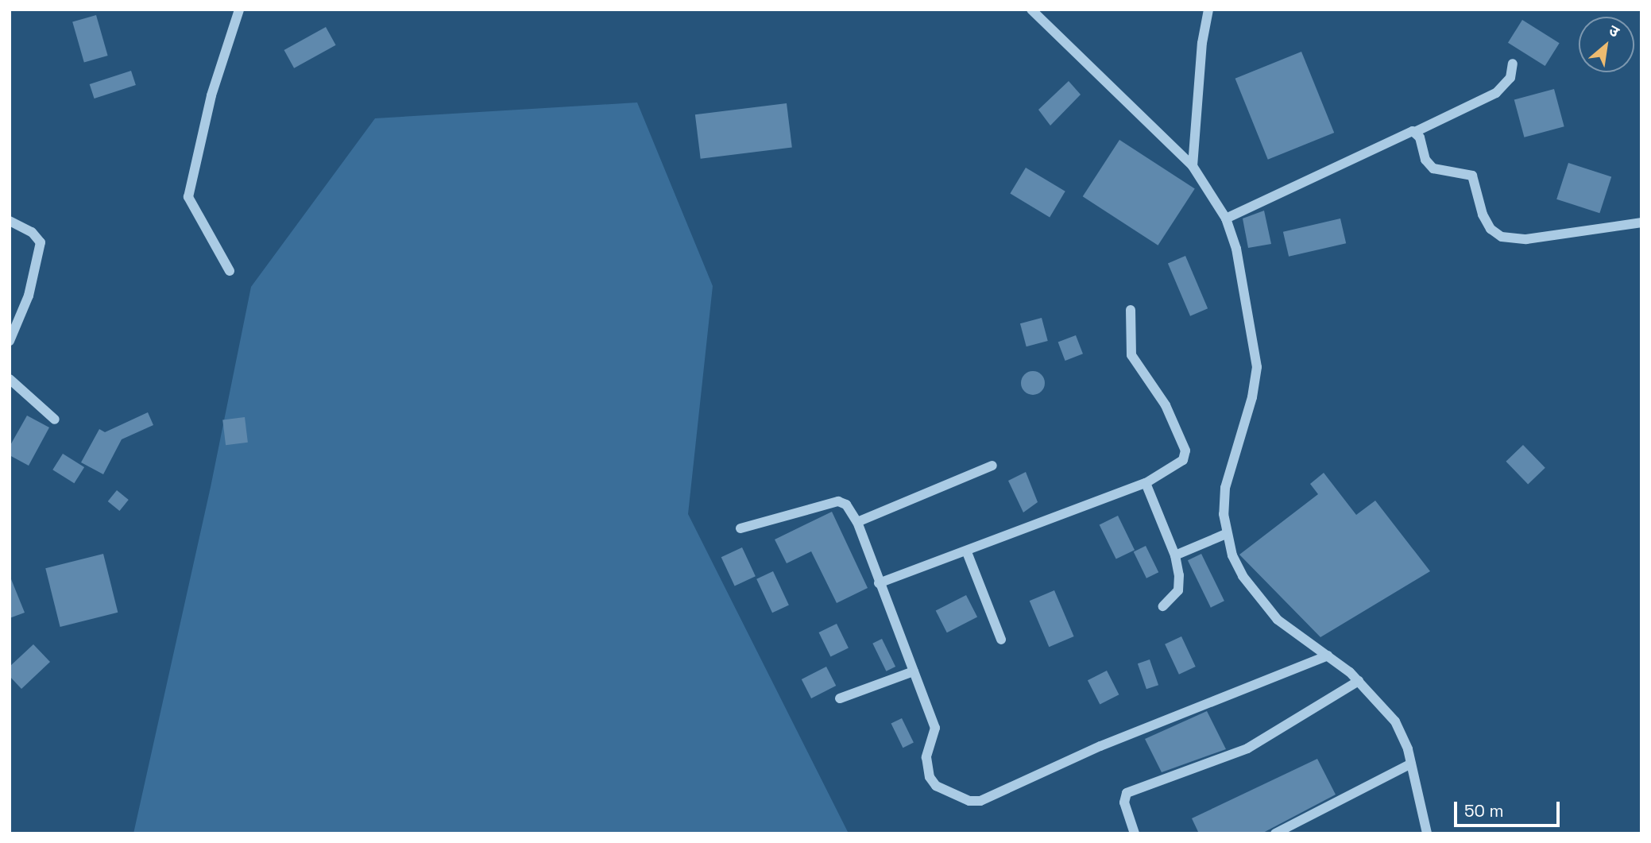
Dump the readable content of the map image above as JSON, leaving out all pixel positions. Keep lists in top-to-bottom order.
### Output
{
  "scale_bar": "50 m",
  "north": "top right"
}
